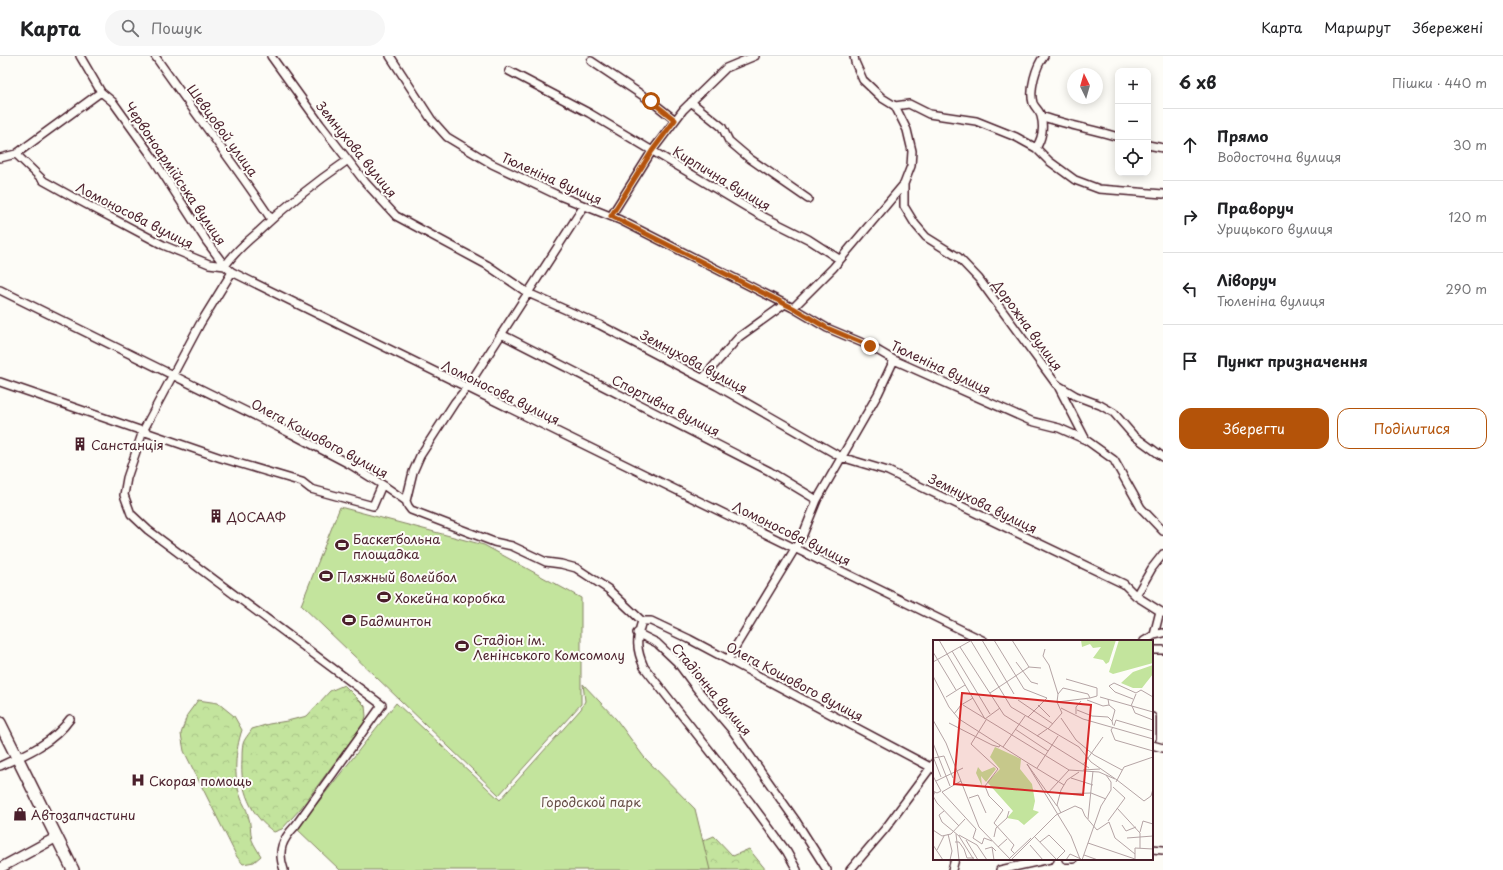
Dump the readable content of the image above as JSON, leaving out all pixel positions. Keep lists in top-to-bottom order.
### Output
{
  "streets": {
    "street": [
      "Шевцовой улица",
      "Земнухова вулиця",
      "Червоноармійська вулиця",
      "Тюленіна вулиця",
      "Кирпична вулиця",
      "Ломоносова вулиця",
      "Дорожна вулиця",
      "Спортивна вулиця",
      "Олега Кошового вулиця",
      "Стадіонна вулиця"
    ]
  },
  "crossings": [
    ["Червоноармійська вулиця", "Ломоносова вулиця"]
  ],
  "parks": ["Городской парк"],
  "places": {
    "building": ["Санстанція", "ДОСААФ"],
    "sports": [
      "Баскетбольна площадка",
      "Пляжный волейбол",
      "Хокейна коробка",
      "Бадминтон",
      "Стадіон ім. Ленінського Комсомолу"
    ],
    "hospital": ["Скорая помощь"],
    "shop": ["Автозапчастини"]
  },
  "north": "top",
  "page": {
    "header": "Карта",
    "search": "Пошук",
    "nav": ["Карта", "Маршрут", "Збережені"],
    "heading": ["6 хв", "Пішки · 440 m"],
    "map_buttons": ["+", "−"],
    "list": [
      ["Прямо", "Водосточна вулиця", "30 m"],
      ["Праворуч", "Урицького вулиця", "120 m"],
      ["Ліворуч", "Тюленіна вулиця", "290 m"],
      "Пункт призначення"
    ],
    "buttons": ["Зберегти", "Поділитися"]
  }
}
